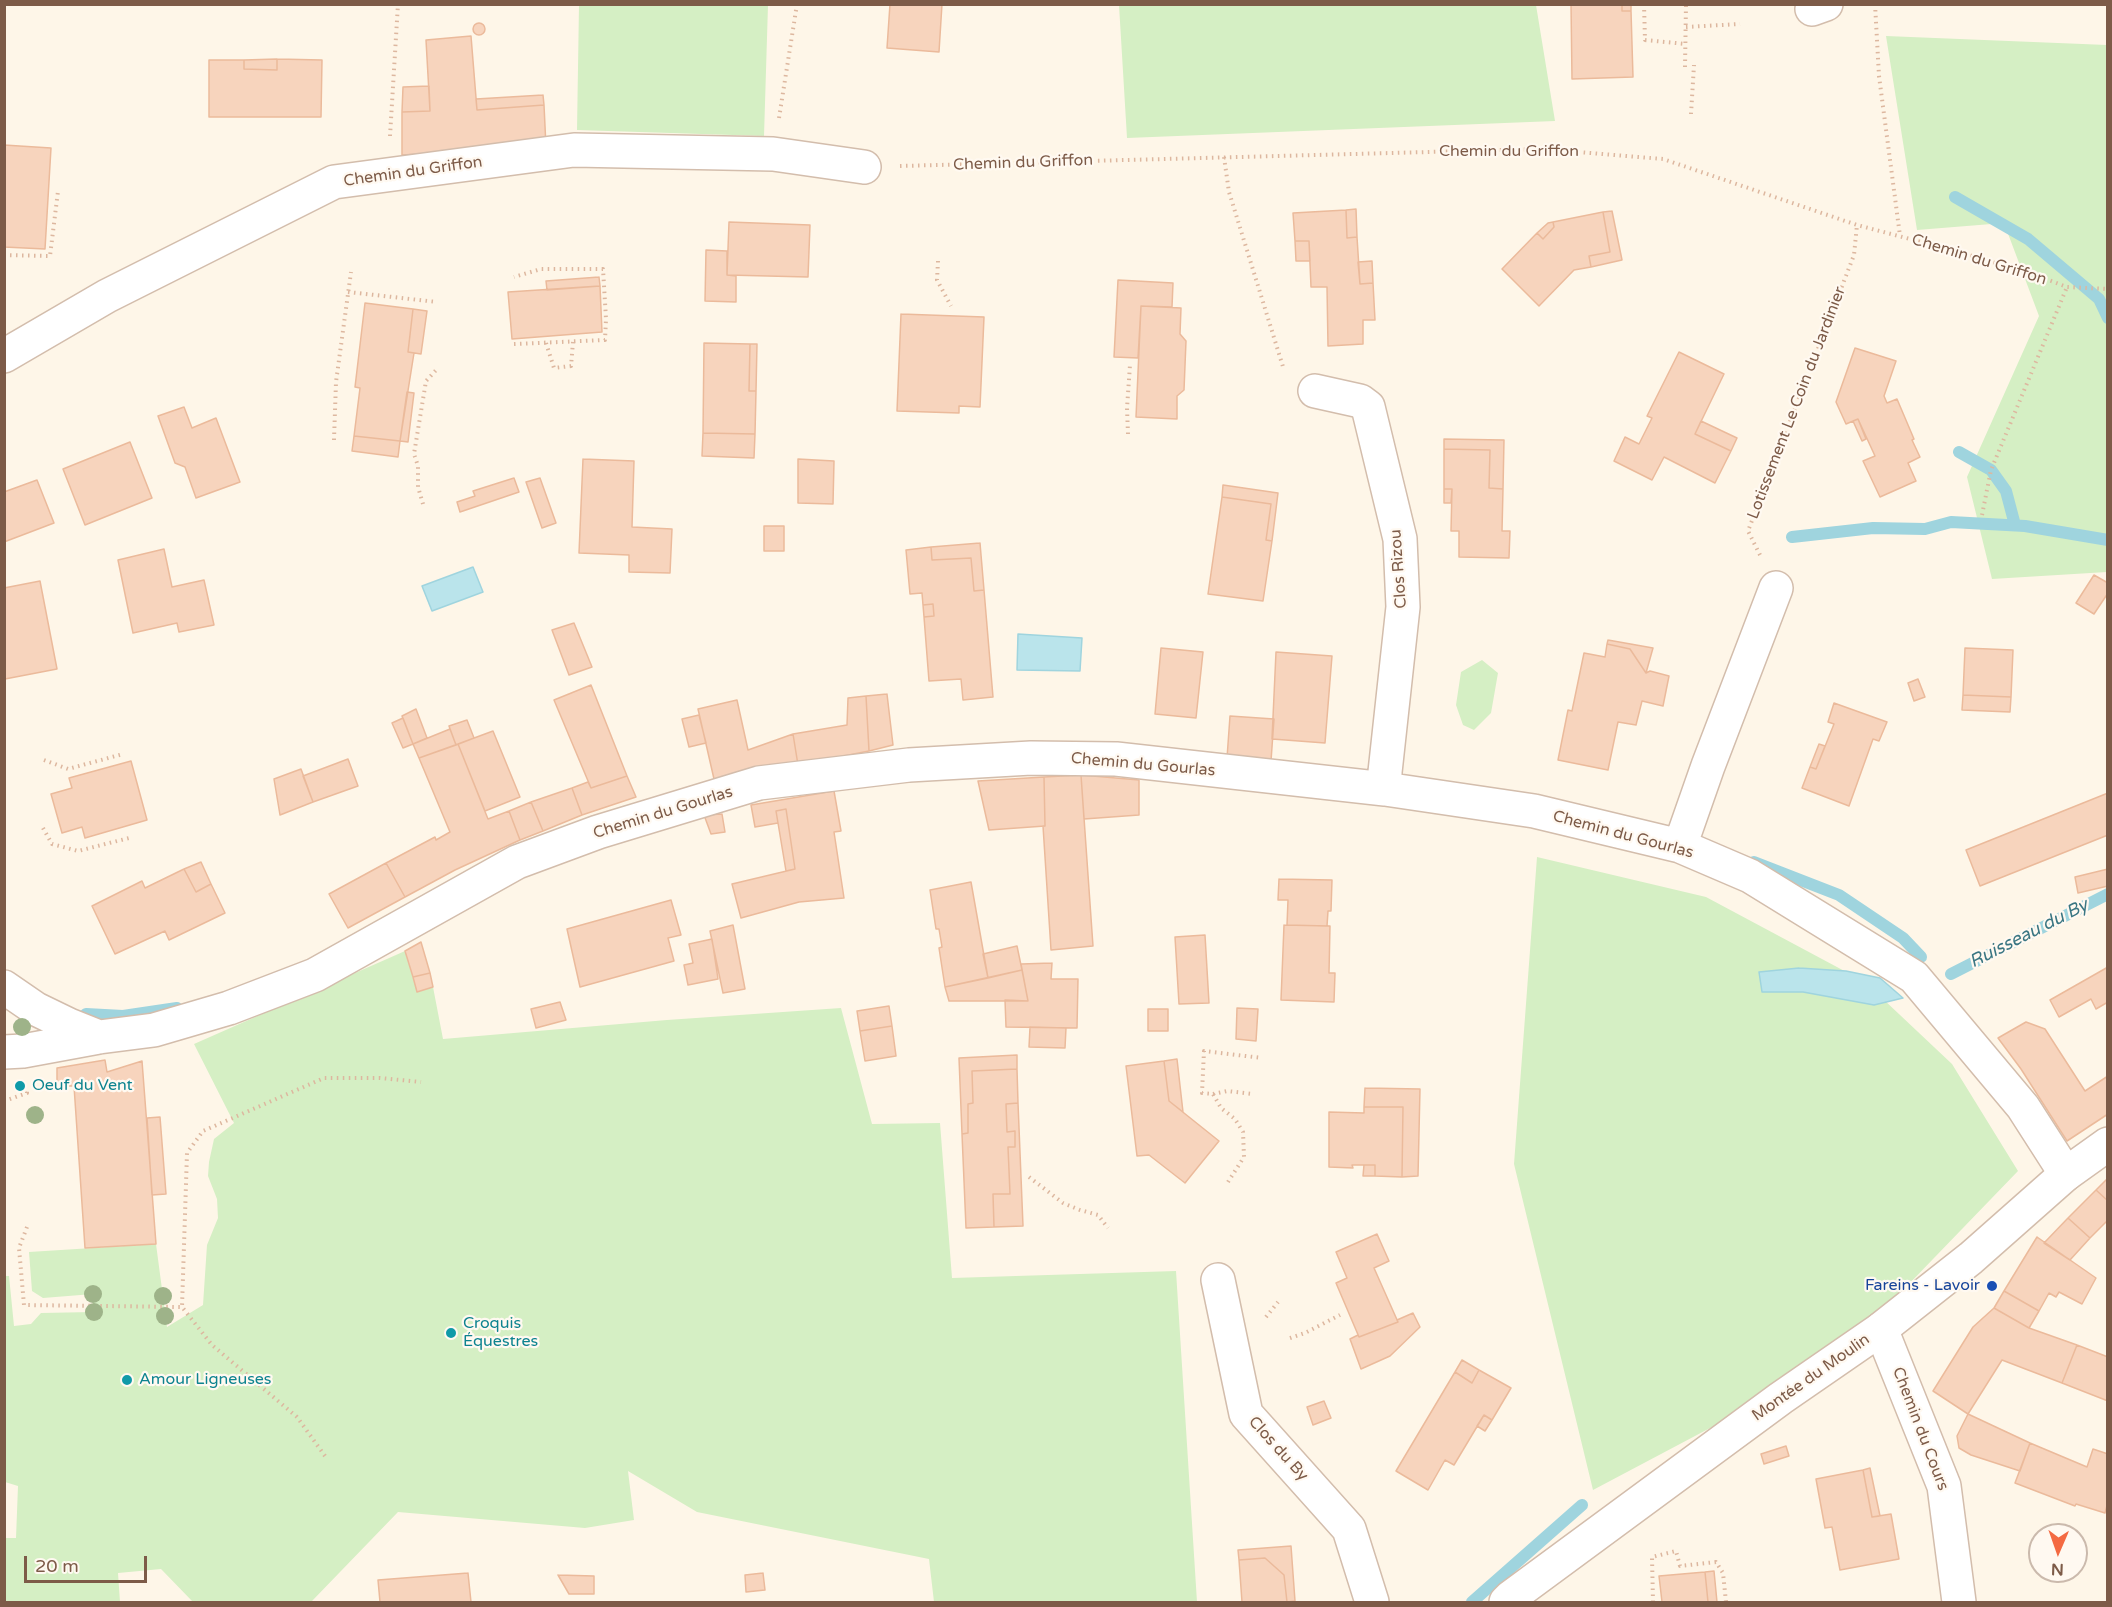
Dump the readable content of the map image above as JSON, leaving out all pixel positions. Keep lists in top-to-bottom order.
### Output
{
  "streets": {
    "street": [
      "Chemin du Griffon",
      "Clos Rizou",
      "Chemin du Gourlas",
      "Montée du Moulin",
      "Chemin du Cours",
      "Clos du By"
    ],
    "path": ["Lotissement Le Coin du Jardinier"]
  },
  "crossings": [
    ["Chemin du Griffon", "Lotissement Le Coin du Jardinier"],
    ["Clos Rizou", "Chemin du Gourlas"],
    ["Chemin du Gourlas", "Montée du Moulin"],
    ["Montée du Moulin", "Chemin du Cours"]
  ],
  "water": ["Ruisseau du By"],
  "places": [
    "Oeuf du Vent",
    "Fareins - Lavoir",
    "Croquis Équestres",
    "Amour Ligneuses"
  ],
  "scale_bar": "20 m",
  "north": "bottom"
}
